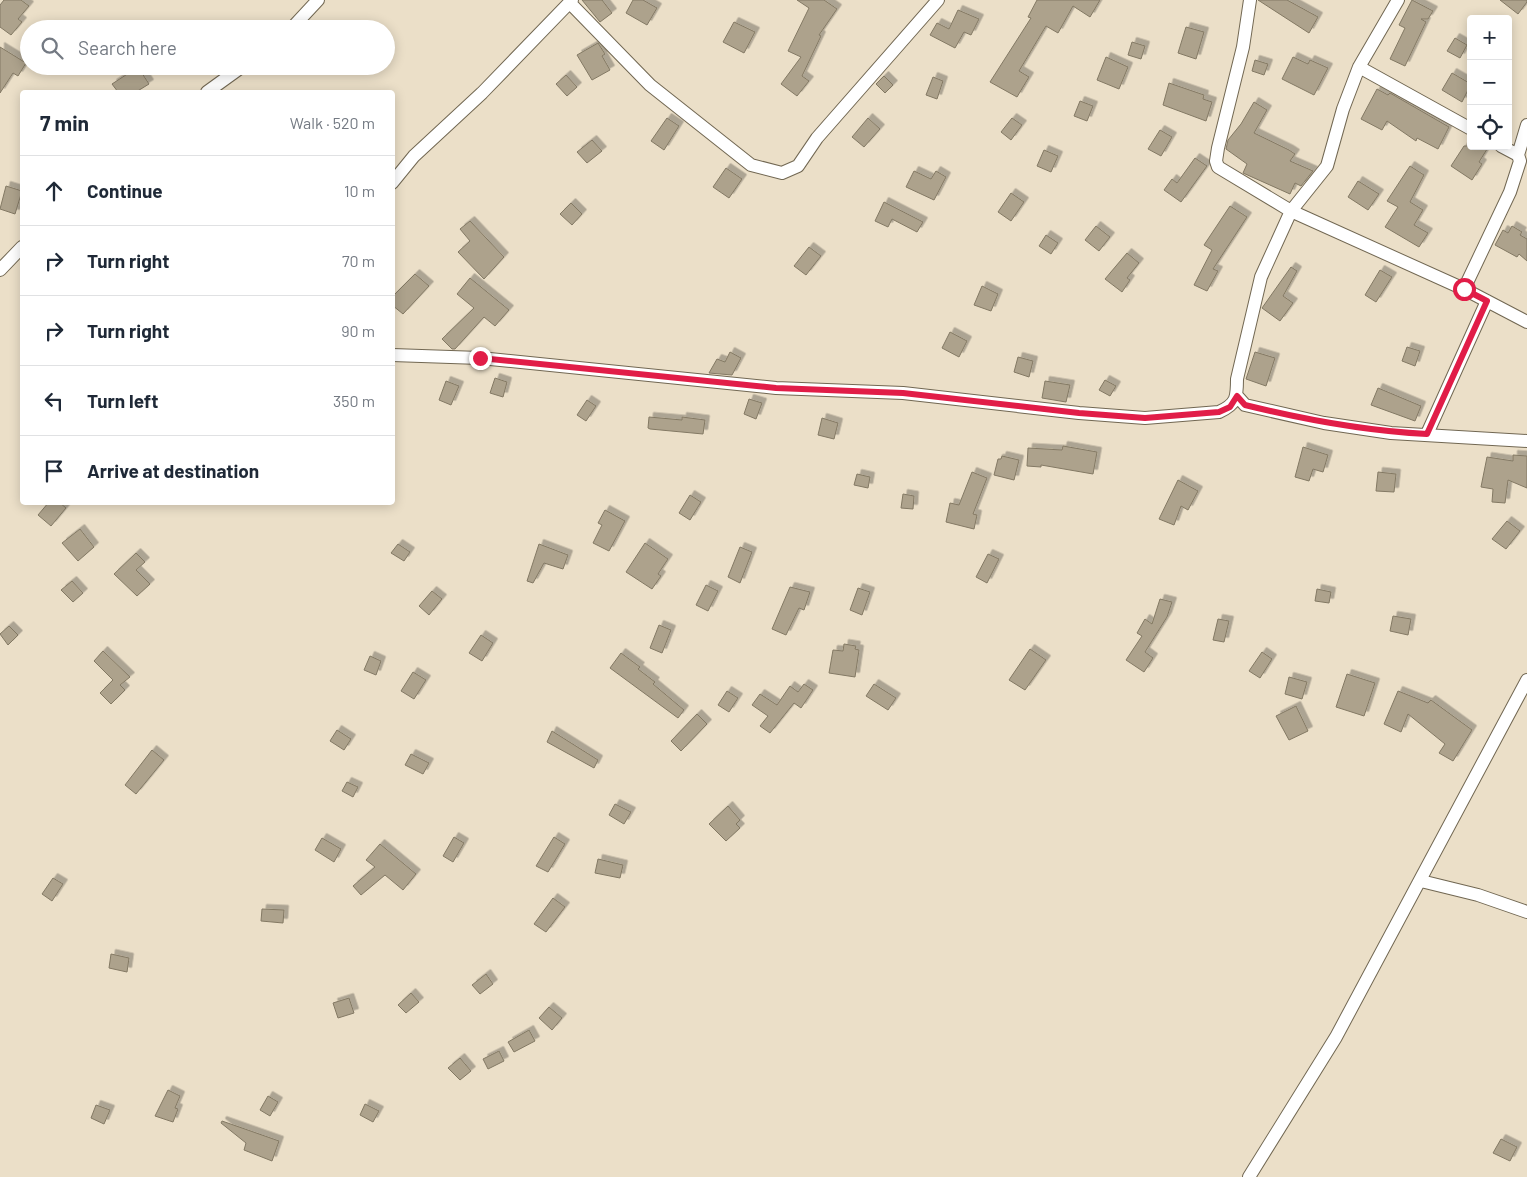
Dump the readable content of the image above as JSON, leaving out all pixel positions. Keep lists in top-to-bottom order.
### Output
{
  "page": {
    "map_buttons": ["+", "−"],
    "search": "Search here",
    "heading": ["7 min", "Walk · 520 m"],
    "list": [
      ["Continue", "10 m"],
      ["Turn right", "70 m"],
      ["Turn right", "90 m"],
      ["Turn left", "350 m"],
      "Arrive at destination"
    ]
  }
}
